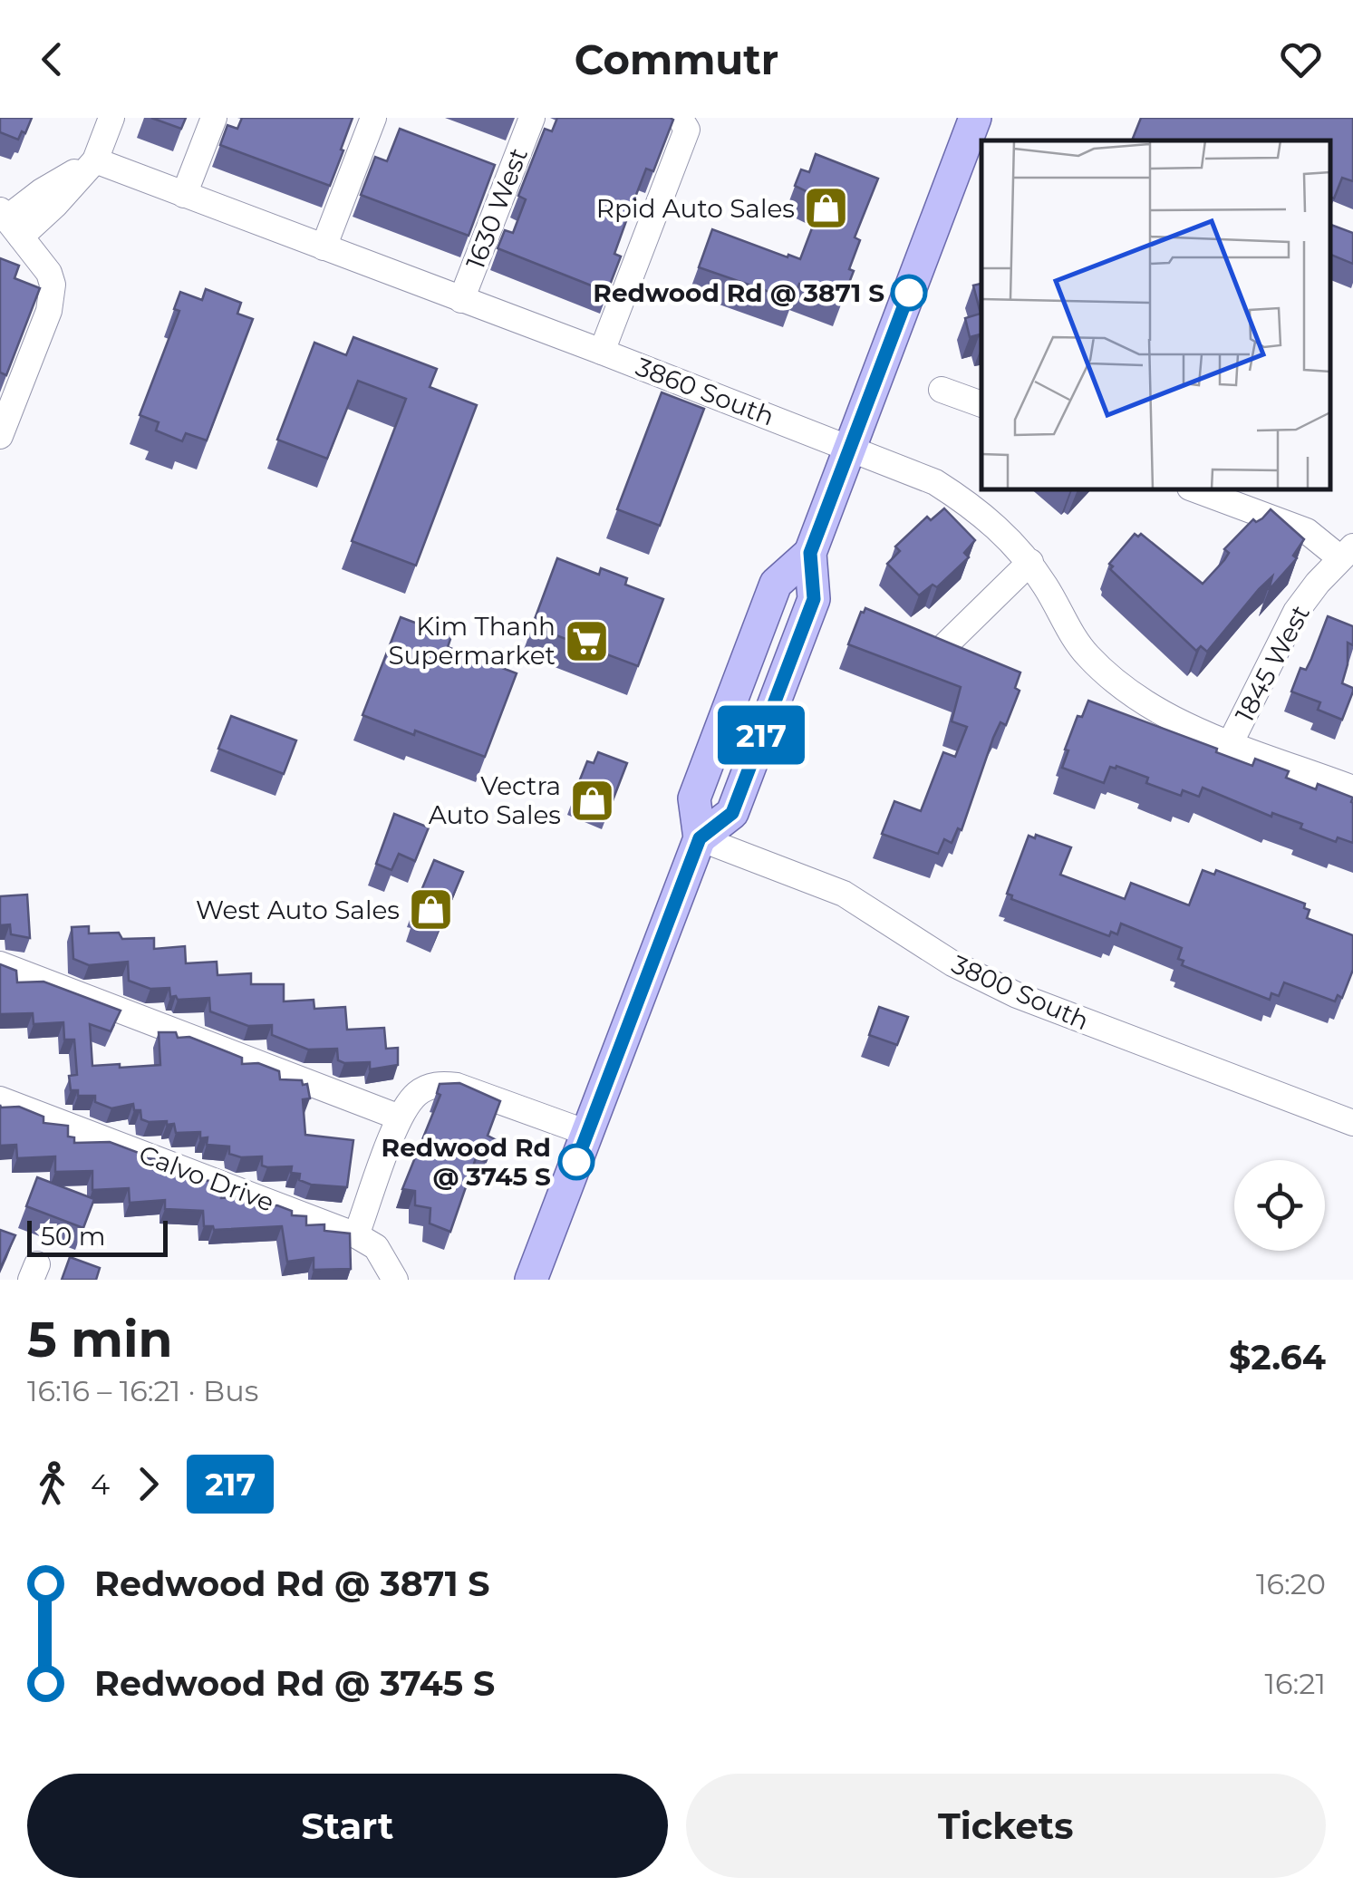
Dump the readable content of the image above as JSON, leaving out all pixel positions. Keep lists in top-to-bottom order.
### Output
{
  "streets": {
    "street": [
      "1630 West",
      "3860 South",
      "1845 West",
      "3800 South",
      "Calvo Drive"
    ]
  },
  "crossings": [
    ["1630 West", "3860 South"],
    ["3860 South", "1845 West"]
  ],
  "places": {
    "shop": ["Rpid Auto Sales", "Vectra Auto Sales", "West Auto Sales"],
    "other": ["Redwood Rd @ 3871 S", "Redwood Rd @ 3745 S"],
    "supermarket": ["Kim Thanh Supermarket"]
  },
  "lines": ["bus line 217"],
  "scale_bar": "50 m",
  "page": {
    "header": "Commutr",
    "on_map": "217",
    "scale": "50 m",
    "heading": ["5 min", "16:16 – 16:21 · Bus", "$2.64"],
    "legs": ["4", "217"],
    "list": [
      {
        "name": "Redwood Rd @ 3871 S",
        "value": "16:20"
      },
      {
        "name": "Redwood Rd @ 3745 S",
        "value": "16:21"
      }
    ],
    "buttons": ["Start", "Tickets"]
  }
}
